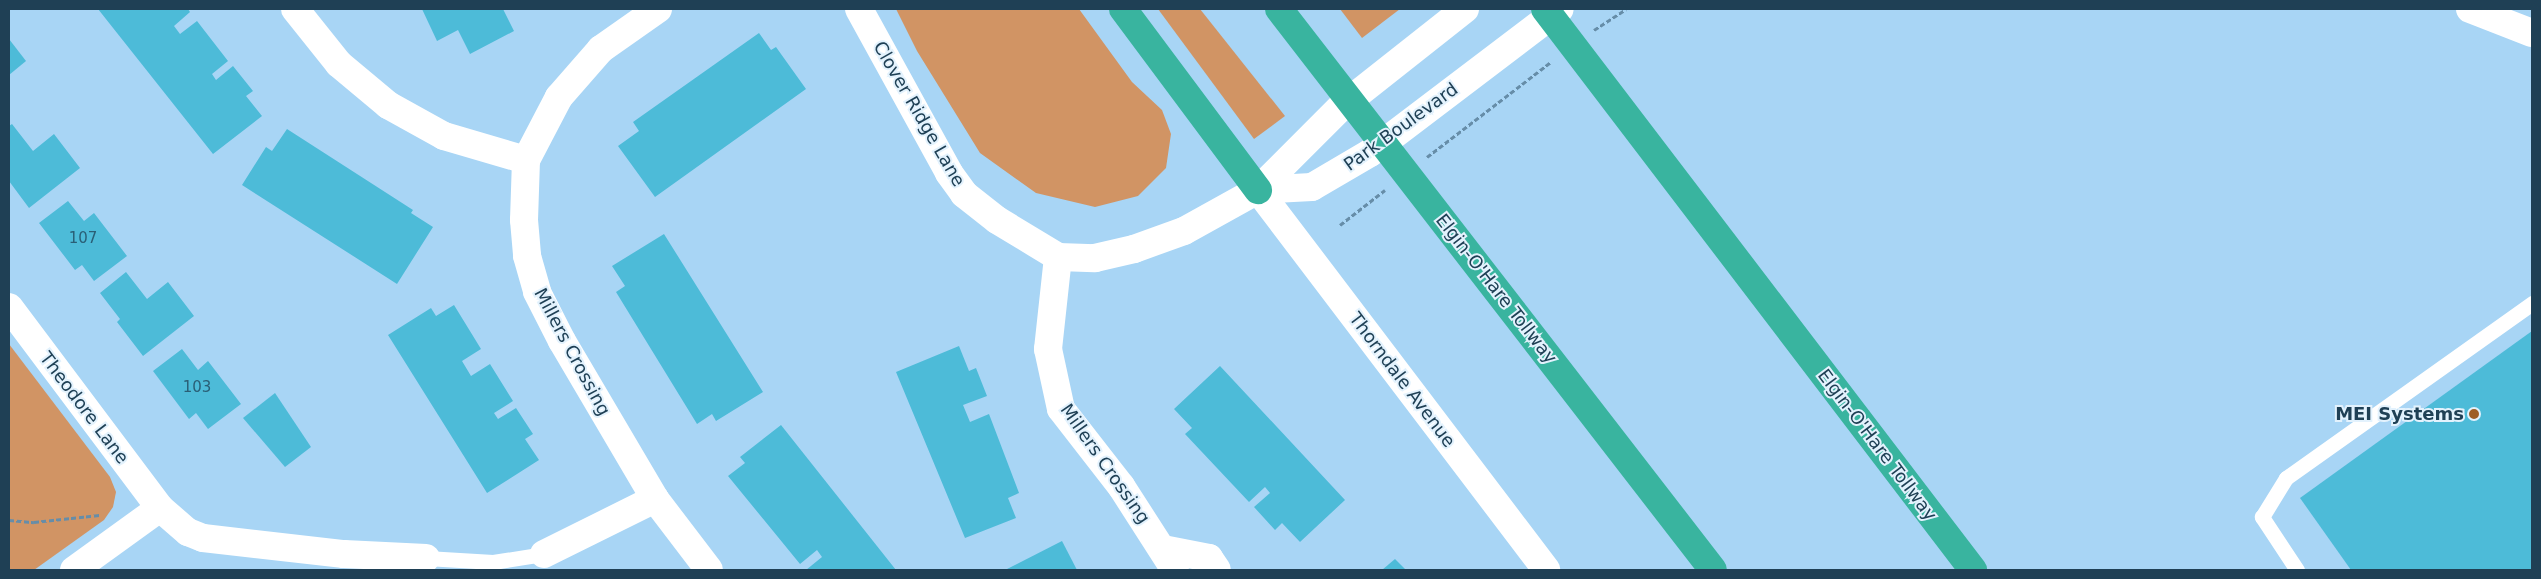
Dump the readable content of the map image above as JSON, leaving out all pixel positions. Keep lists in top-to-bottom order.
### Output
{
  "streets": {
    "highway": ["Elgin-O'Hare Tollway"],
    "street": [
      "Clover Ridge Lane",
      "Park Boulevard",
      "Millers Crossing",
      "Thorndale Avenue",
      "Theodore Lane"
    ]
  },
  "crossings": [
    ["Clover Ridge Lane", "Park Boulevard"],
    ["Clover Ridge Lane", "Millers Crossing"],
    ["Clover Ridge Lane", "Thorndale Avenue"],
    ["Park Boulevard", "Thorndale Avenue"]
  ],
  "places": ["MEI Systems"],
  "house_numbers": ["107", "103"]
}
